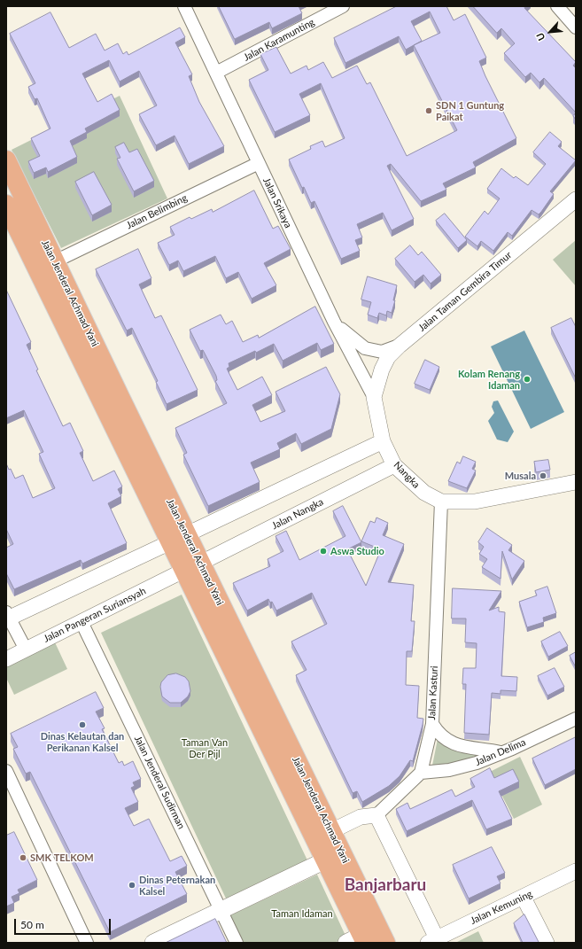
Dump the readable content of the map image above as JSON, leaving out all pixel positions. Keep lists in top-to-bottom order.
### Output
{
  "streets": {
    "highway": ["Jalan Jenderal Achmad Yani"],
    "street": [
      "Jalan Karamunting",
      "Jalan Srikaya",
      "Jalan Belimbing",
      "Jalan Taman Gembira Timur",
      "Nangka",
      "Jalan Nangka",
      "Jalan Pangeran Suriansyah",
      "Jalan Kasturi",
      "Jalan Delima",
      "Jalan Jenderal Sudirman",
      "Jalan Kemuning"
    ]
  },
  "crossings": [
    ["Jalan Karamunting", "Jalan Srikaya"],
    ["Jalan Srikaya", "Jalan Belimbing"],
    ["Jalan Srikaya", "Jalan Taman Gembira Timur"],
    ["Jalan Srikaya", "Nangka"],
    ["Jalan Belimbing", "Jalan Jenderal Achmad Yani"],
    ["Jalan Taman Gembira Timur", "Nangka"],
    ["Jalan Jenderal Achmad Yani", "Jalan Nangka"],
    ["Jalan Jenderal Achmad Yani", "Jalan Pangeran Suriansyah"],
    ["Nangka", "Jalan Nangka"],
    ["Nangka", "Jalan Kasturi"],
    ["Jalan Nangka", "Jalan Pangeran Suriansyah"],
    ["Jalan Pangeran Suriansyah", "Jalan Jenderal Sudirman"],
    ["Jalan Kasturi", "Jalan Delima"]
  ],
  "districts": ["Banjarbaru"],
  "parks": ["Taman Van Der Pijl", "Taman Idaman"],
  "places": [
    "SDN 1 Guntung Paikat",
    "Kolam Renang Idaman",
    "Musala",
    "Aswa Studio",
    "Dinas Kelautan dan Perikanan Kalsel",
    "SMK TELKOM",
    "Dinas Peternakan Kalsel"
  ],
  "scale_bar": "50 m",
  "north": "bottom left"
}
